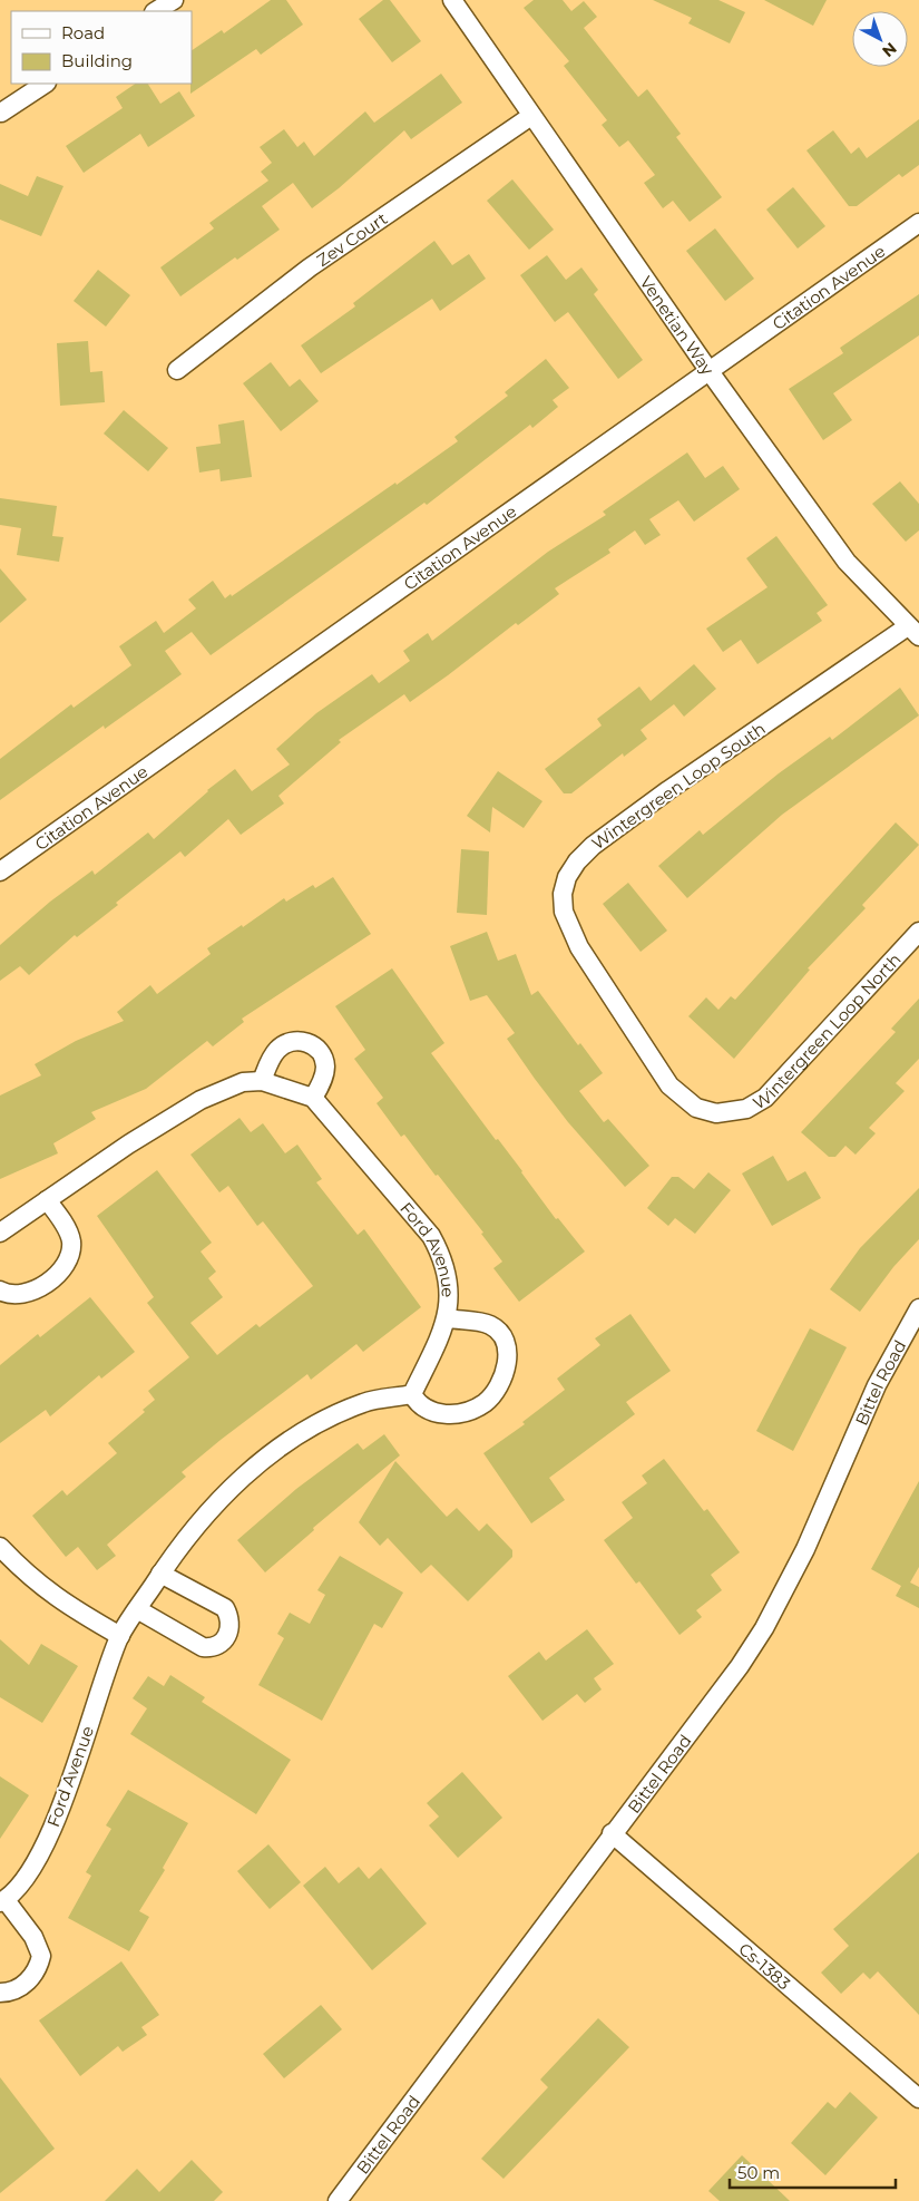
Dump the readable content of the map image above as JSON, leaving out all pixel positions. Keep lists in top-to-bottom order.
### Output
{
  "streets": {
    "street": [
      "Zev Court",
      "Citation Avenue",
      "Venetian Way",
      "Wintergreen Loop South",
      "Wintergreen Loop North",
      "Ford Avenue",
      "Bittel Road",
      "Cs-1383"
    ]
  },
  "crossings": [
    ["Zev Court", "Venetian Way"],
    ["Citation Avenue", "Venetian Way"],
    ["Venetian Way", "Wintergreen Loop South"],
    ["Wintergreen Loop South", "Wintergreen Loop North"],
    ["Bittel Road", "Cs-1383"]
  ],
  "legend": ["Road", "Building"],
  "scale_bar": "50 m",
  "north": "bottom right"
}
